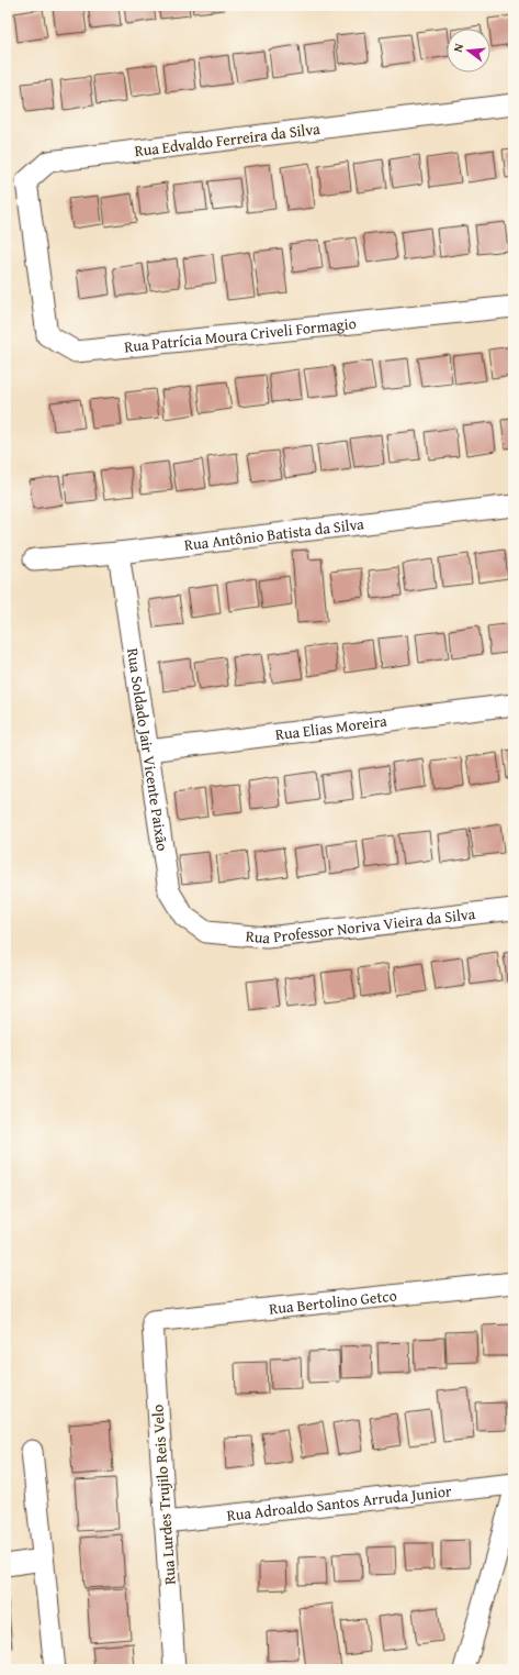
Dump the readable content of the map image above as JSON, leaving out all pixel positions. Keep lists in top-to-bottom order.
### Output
{
  "streets": {
    "street": [
      "Rua Edvaldo Ferreira da Silva",
      "Rua Patrícia Moura Criveli Formagio",
      "Rua Antônio Batista da Silva",
      "Rua Elias Moreira",
      "Rua Soldado Jair Vicente Paixão",
      "Rua Professor Noriva Vieira da Silva",
      "Rua Bertolino Getco",
      "Rua Lurdes Trujilo Reis Velo",
      "Rua Adroaldo Santos Arruda Junior"
    ]
  },
  "crossings": [
    ["Rua Edvaldo Ferreira da Silva", "Rua Patrícia Moura Criveli Formagio"],
    ["Rua Antônio Batista da Silva", "Rua Soldado Jair Vicente Paixão"],
    ["Rua Elias Moreira", "Rua Soldado Jair Vicente Paixão"],
    ["Rua Soldado Jair Vicente Paixão", "Rua Professor Noriva Vieira da Silva"],
    ["Rua Bertolino Getco", "Rua Lurdes Trujilo Reis Velo"],
    ["Rua Lurdes Trujilo Reis Velo", "Rua Adroaldo Santos Arruda Junior"]
  ],
  "north": "left"
}
